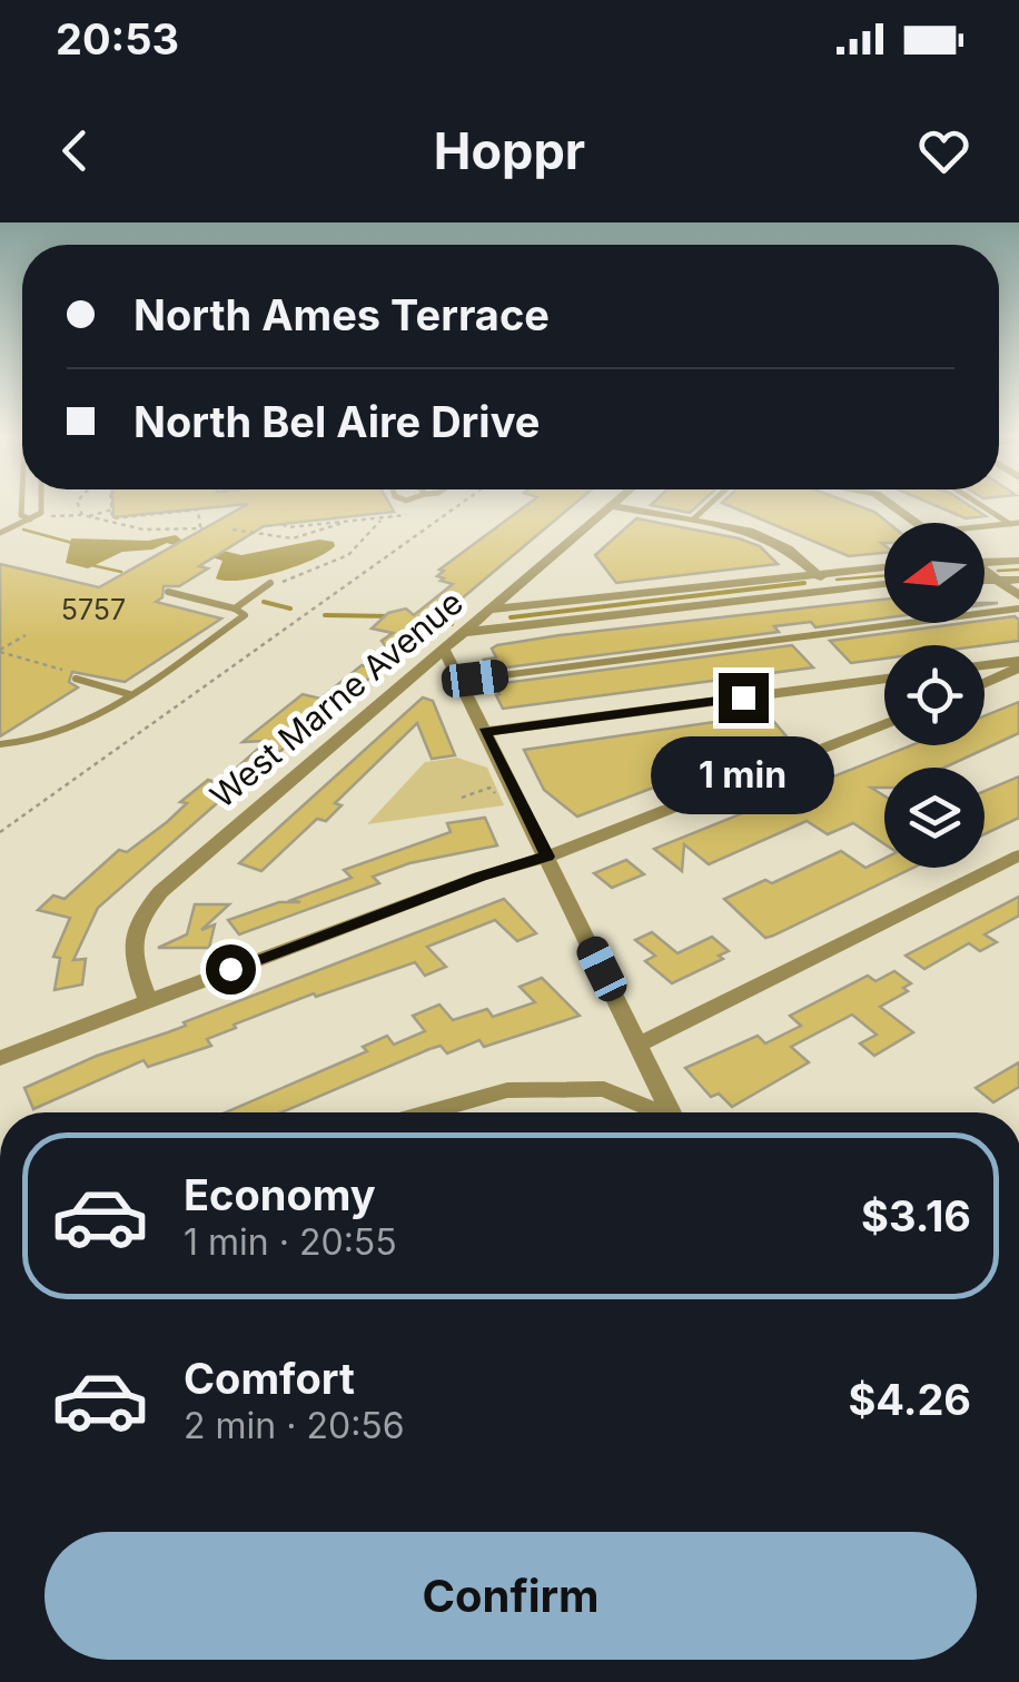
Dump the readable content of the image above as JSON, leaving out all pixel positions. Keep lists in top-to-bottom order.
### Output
{
  "streets": {
    "street": ["West Marne Avenue"]
  },
  "house_numbers": ["5757"],
  "north": "left",
  "page": {
    "status": "20:53",
    "header": "Hoppr",
    "banner": ["North Ames Terrace", "North Bel Aire Drive"],
    "bubble": "1 min",
    "list": [
      {
        "name": "Economy",
        "note": "1 min · 20:55",
        "value": "$3.16"
      },
      {
        "name": "Comfort",
        "note": "2 min · 20:56",
        "value": "$4.26"
      }
    ],
    "buttons": "Confirm"
  }
}
